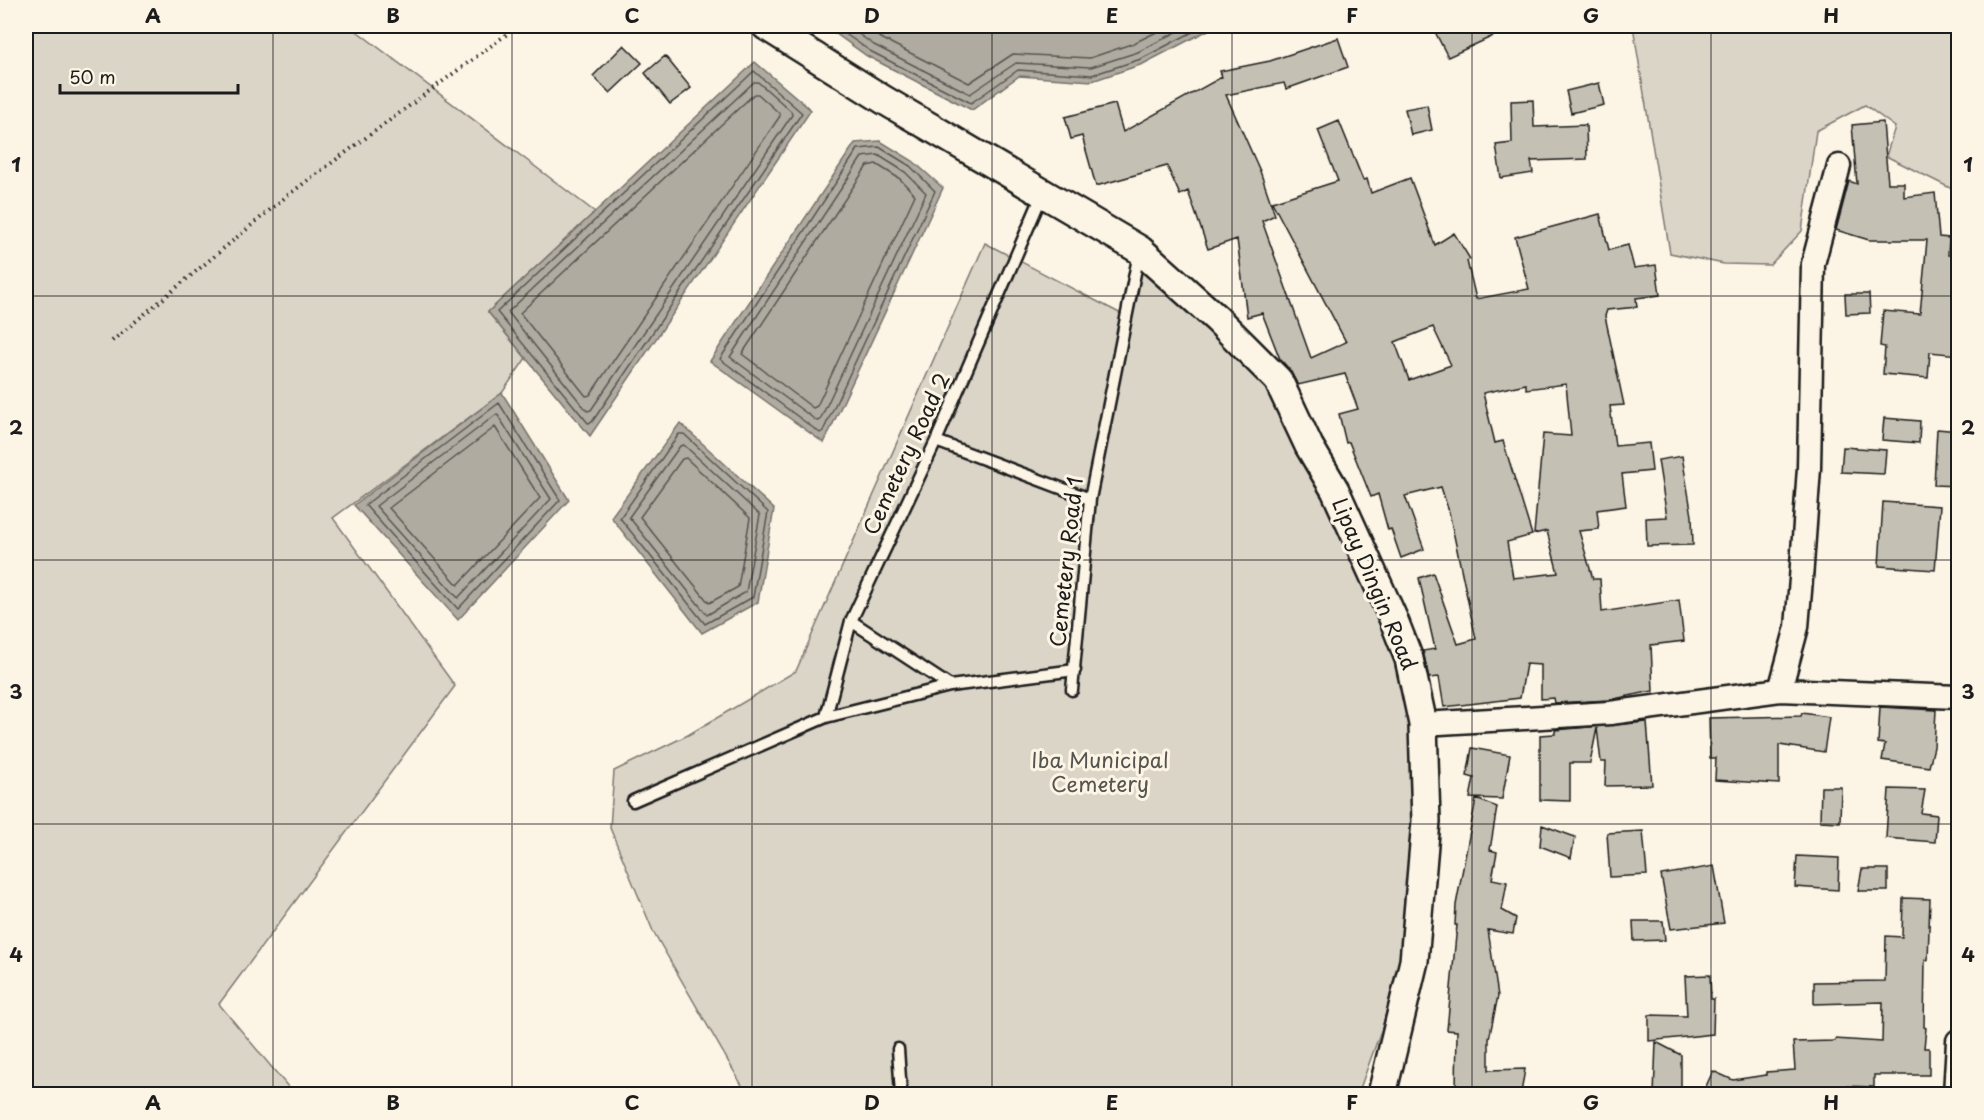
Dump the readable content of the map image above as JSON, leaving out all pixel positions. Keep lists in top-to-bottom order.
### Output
{
  "streets": {
    "street": ["Lipay Dingin Road"],
    "lane": ["Cemetery Road 2", "Cemetery Road 1"]
  },
  "crossings": [
    ["Cemetery Road 2", "Cemetery Road 1"],
    ["Cemetery Road 2", "Lipay Dingin Road"],
    ["Cemetery Road 1", "Lipay Dingin Road"]
  ],
  "parks": ["Iba Municipal Cemetery"],
  "scale_bar": "50 m",
  "grid": {
    "columns": [
      "A",
      "B",
      "C",
      "D",
      "E",
      "F",
      "G",
      "H"
    ],
    "rows": [
      "1",
      "2",
      "3",
      "4"
    ]
  }
}
